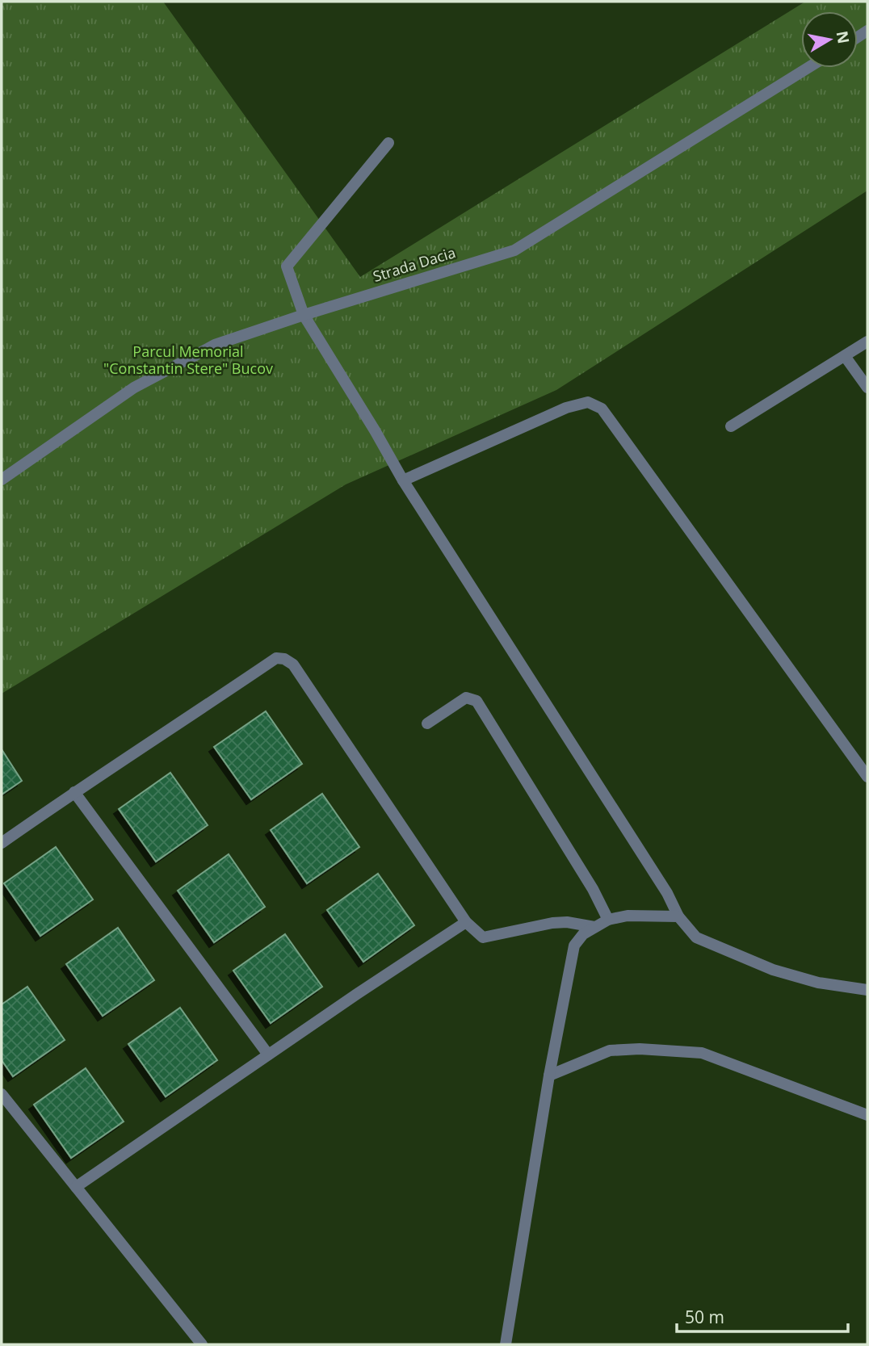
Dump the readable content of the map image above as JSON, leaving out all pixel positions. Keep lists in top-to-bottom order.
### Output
{
  "streets": {
    "street": ["Strada Dacia"]
  },
  "parks": ["Parcul Memorial \"Constantin Stere\" Bucov"],
  "scale_bar": "50 m",
  "north": "right"
}
